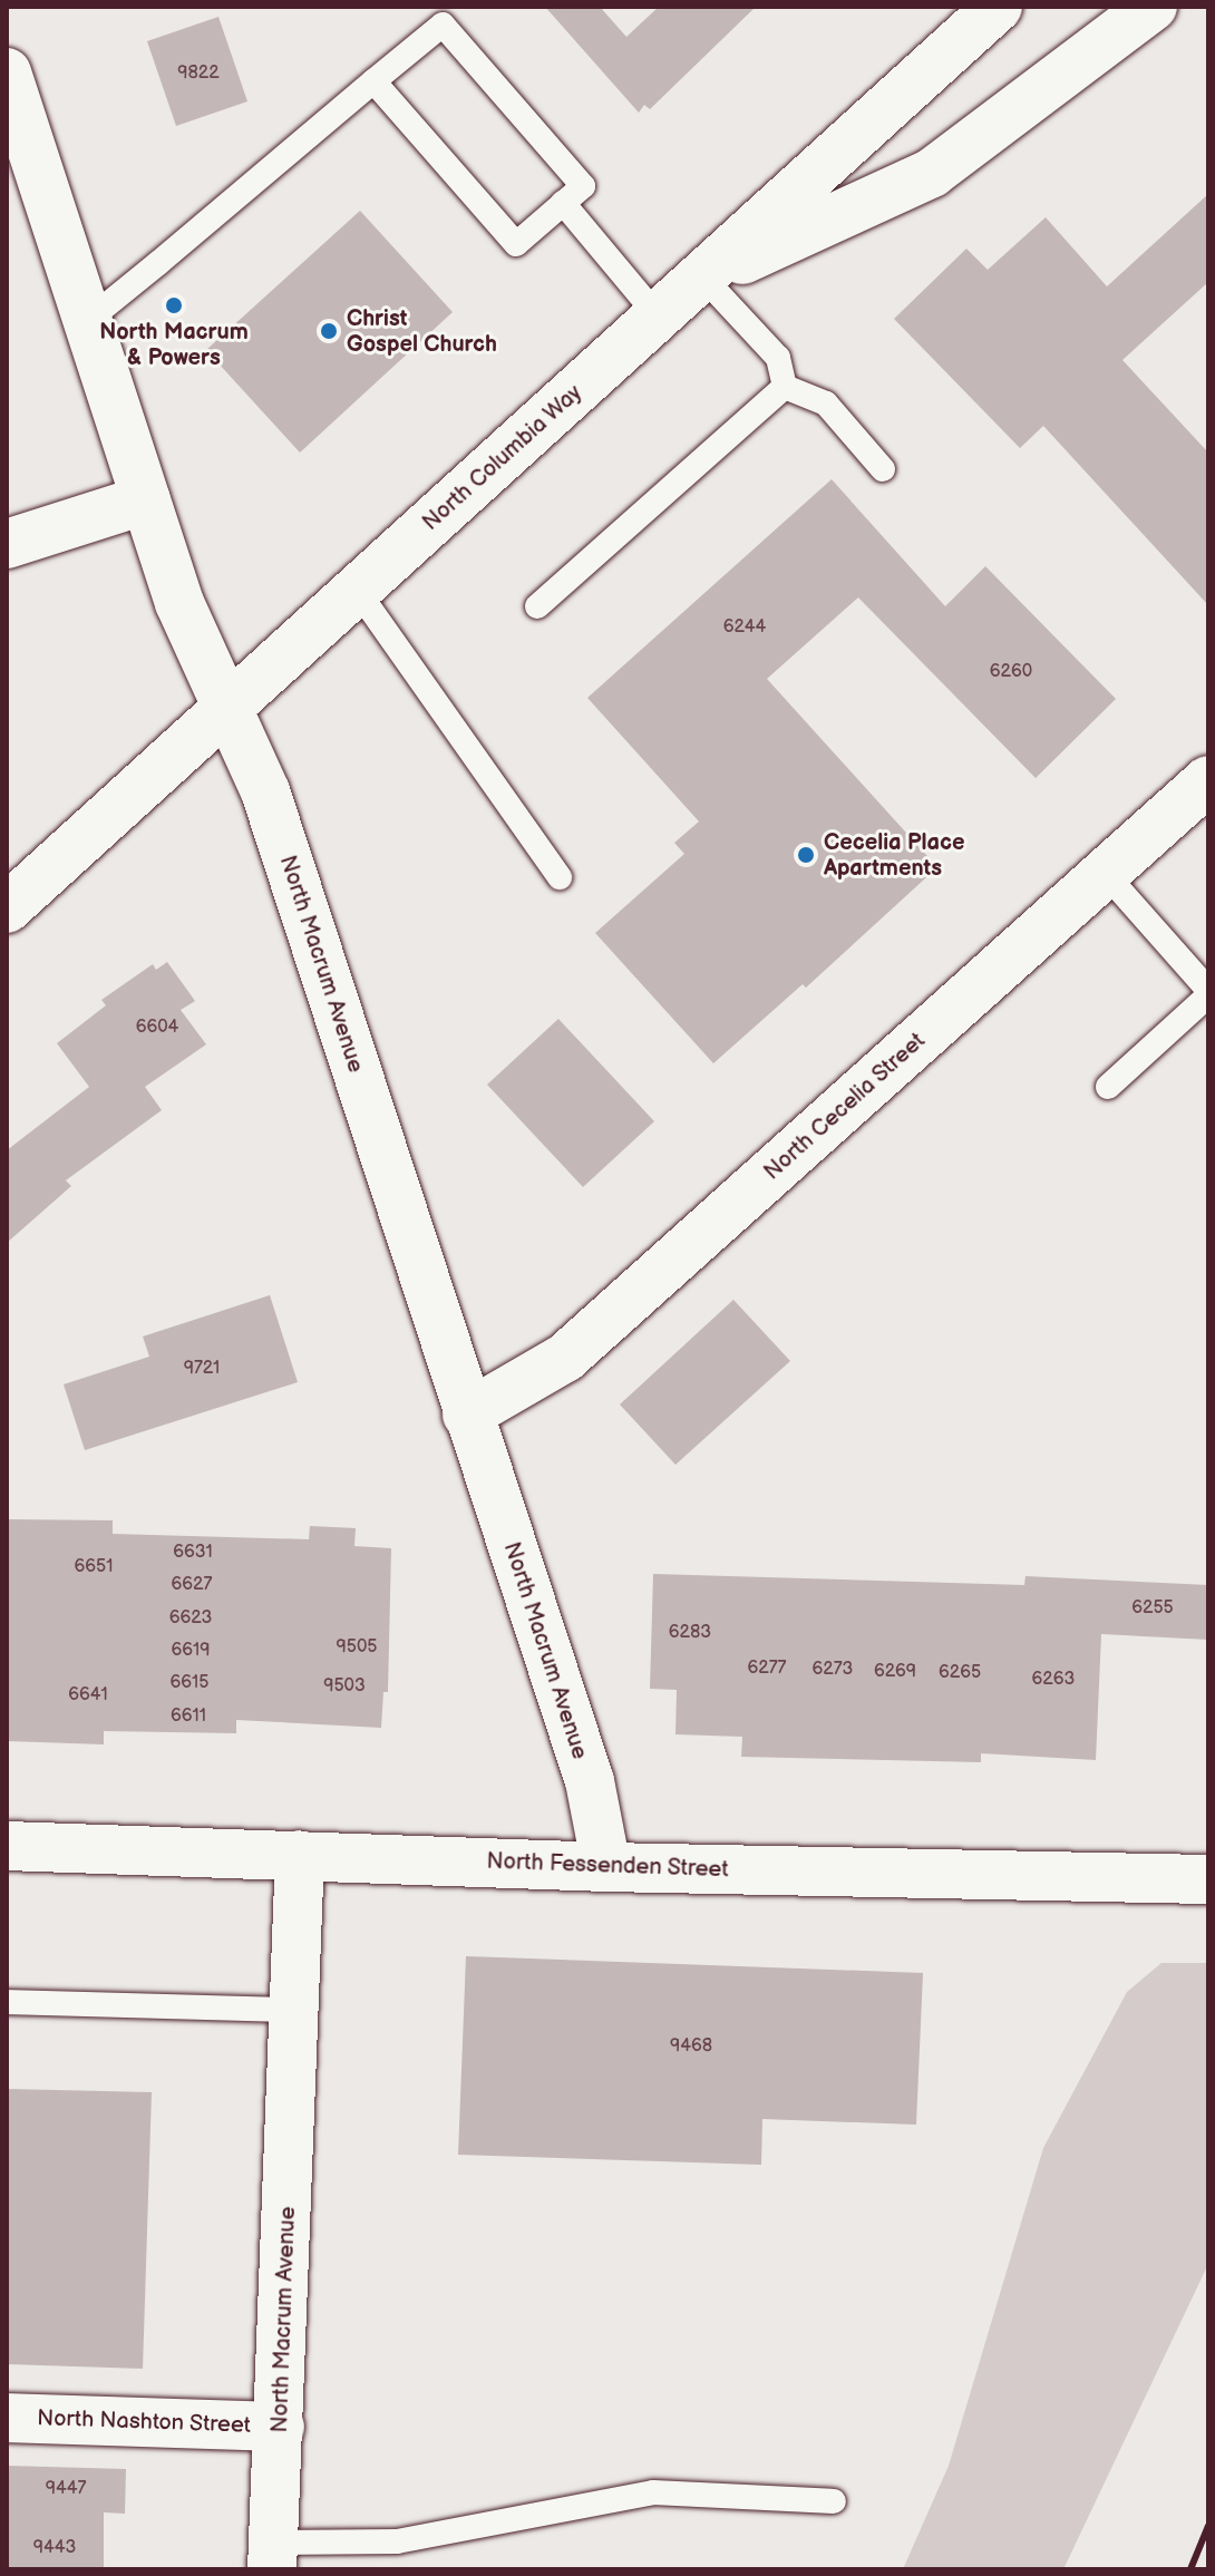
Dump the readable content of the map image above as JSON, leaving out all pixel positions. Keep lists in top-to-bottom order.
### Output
{
  "streets": {
    "street": [
      "North Columbia Way",
      "North Macrum Avenue",
      "North Cecelia Street",
      "North Fessenden Street",
      "North Nashton Street"
    ]
  },
  "crossings": [
    ["North Columbia Way", "North Macrum Avenue"],
    ["North Macrum Avenue", "North Cecelia Street"],
    ["North Macrum Avenue", "North Fessenden Street"],
    ["North Macrum Avenue", "North Nashton Street"]
  ],
  "places": ["North Macrum & Powers", "Christ Gospel Church", "Cecelia Place Apartments"],
  "house_numbers": [
    "9822",
    "6244",
    "6260",
    "6604",
    "9721",
    "6631",
    "6651",
    "6627",
    "6255",
    "6623",
    "6283",
    "9505",
    "6619",
    "6277",
    "6273",
    "6269",
    "6265",
    "6263",
    "6615",
    "9503",
    "6641",
    "6611",
    "9468",
    "9447",
    "9443"
  ]
}
